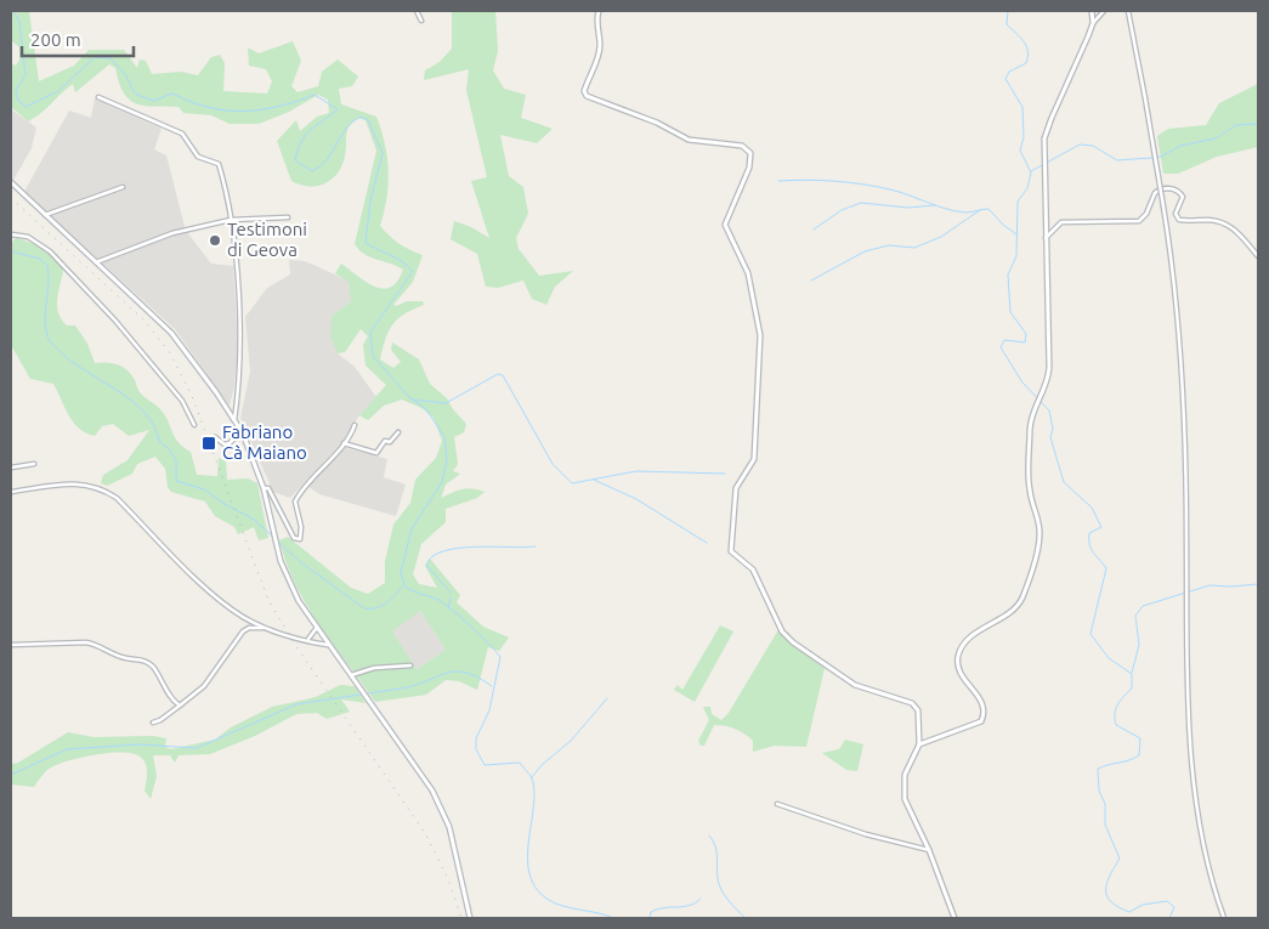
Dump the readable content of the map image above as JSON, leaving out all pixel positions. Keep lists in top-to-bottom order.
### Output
{
  "places": {
    "other": ["Testimoni di Geova"],
    "transit": ["Fabriano Cà Maiano"]
  },
  "scale_bar": "200 m"
}
